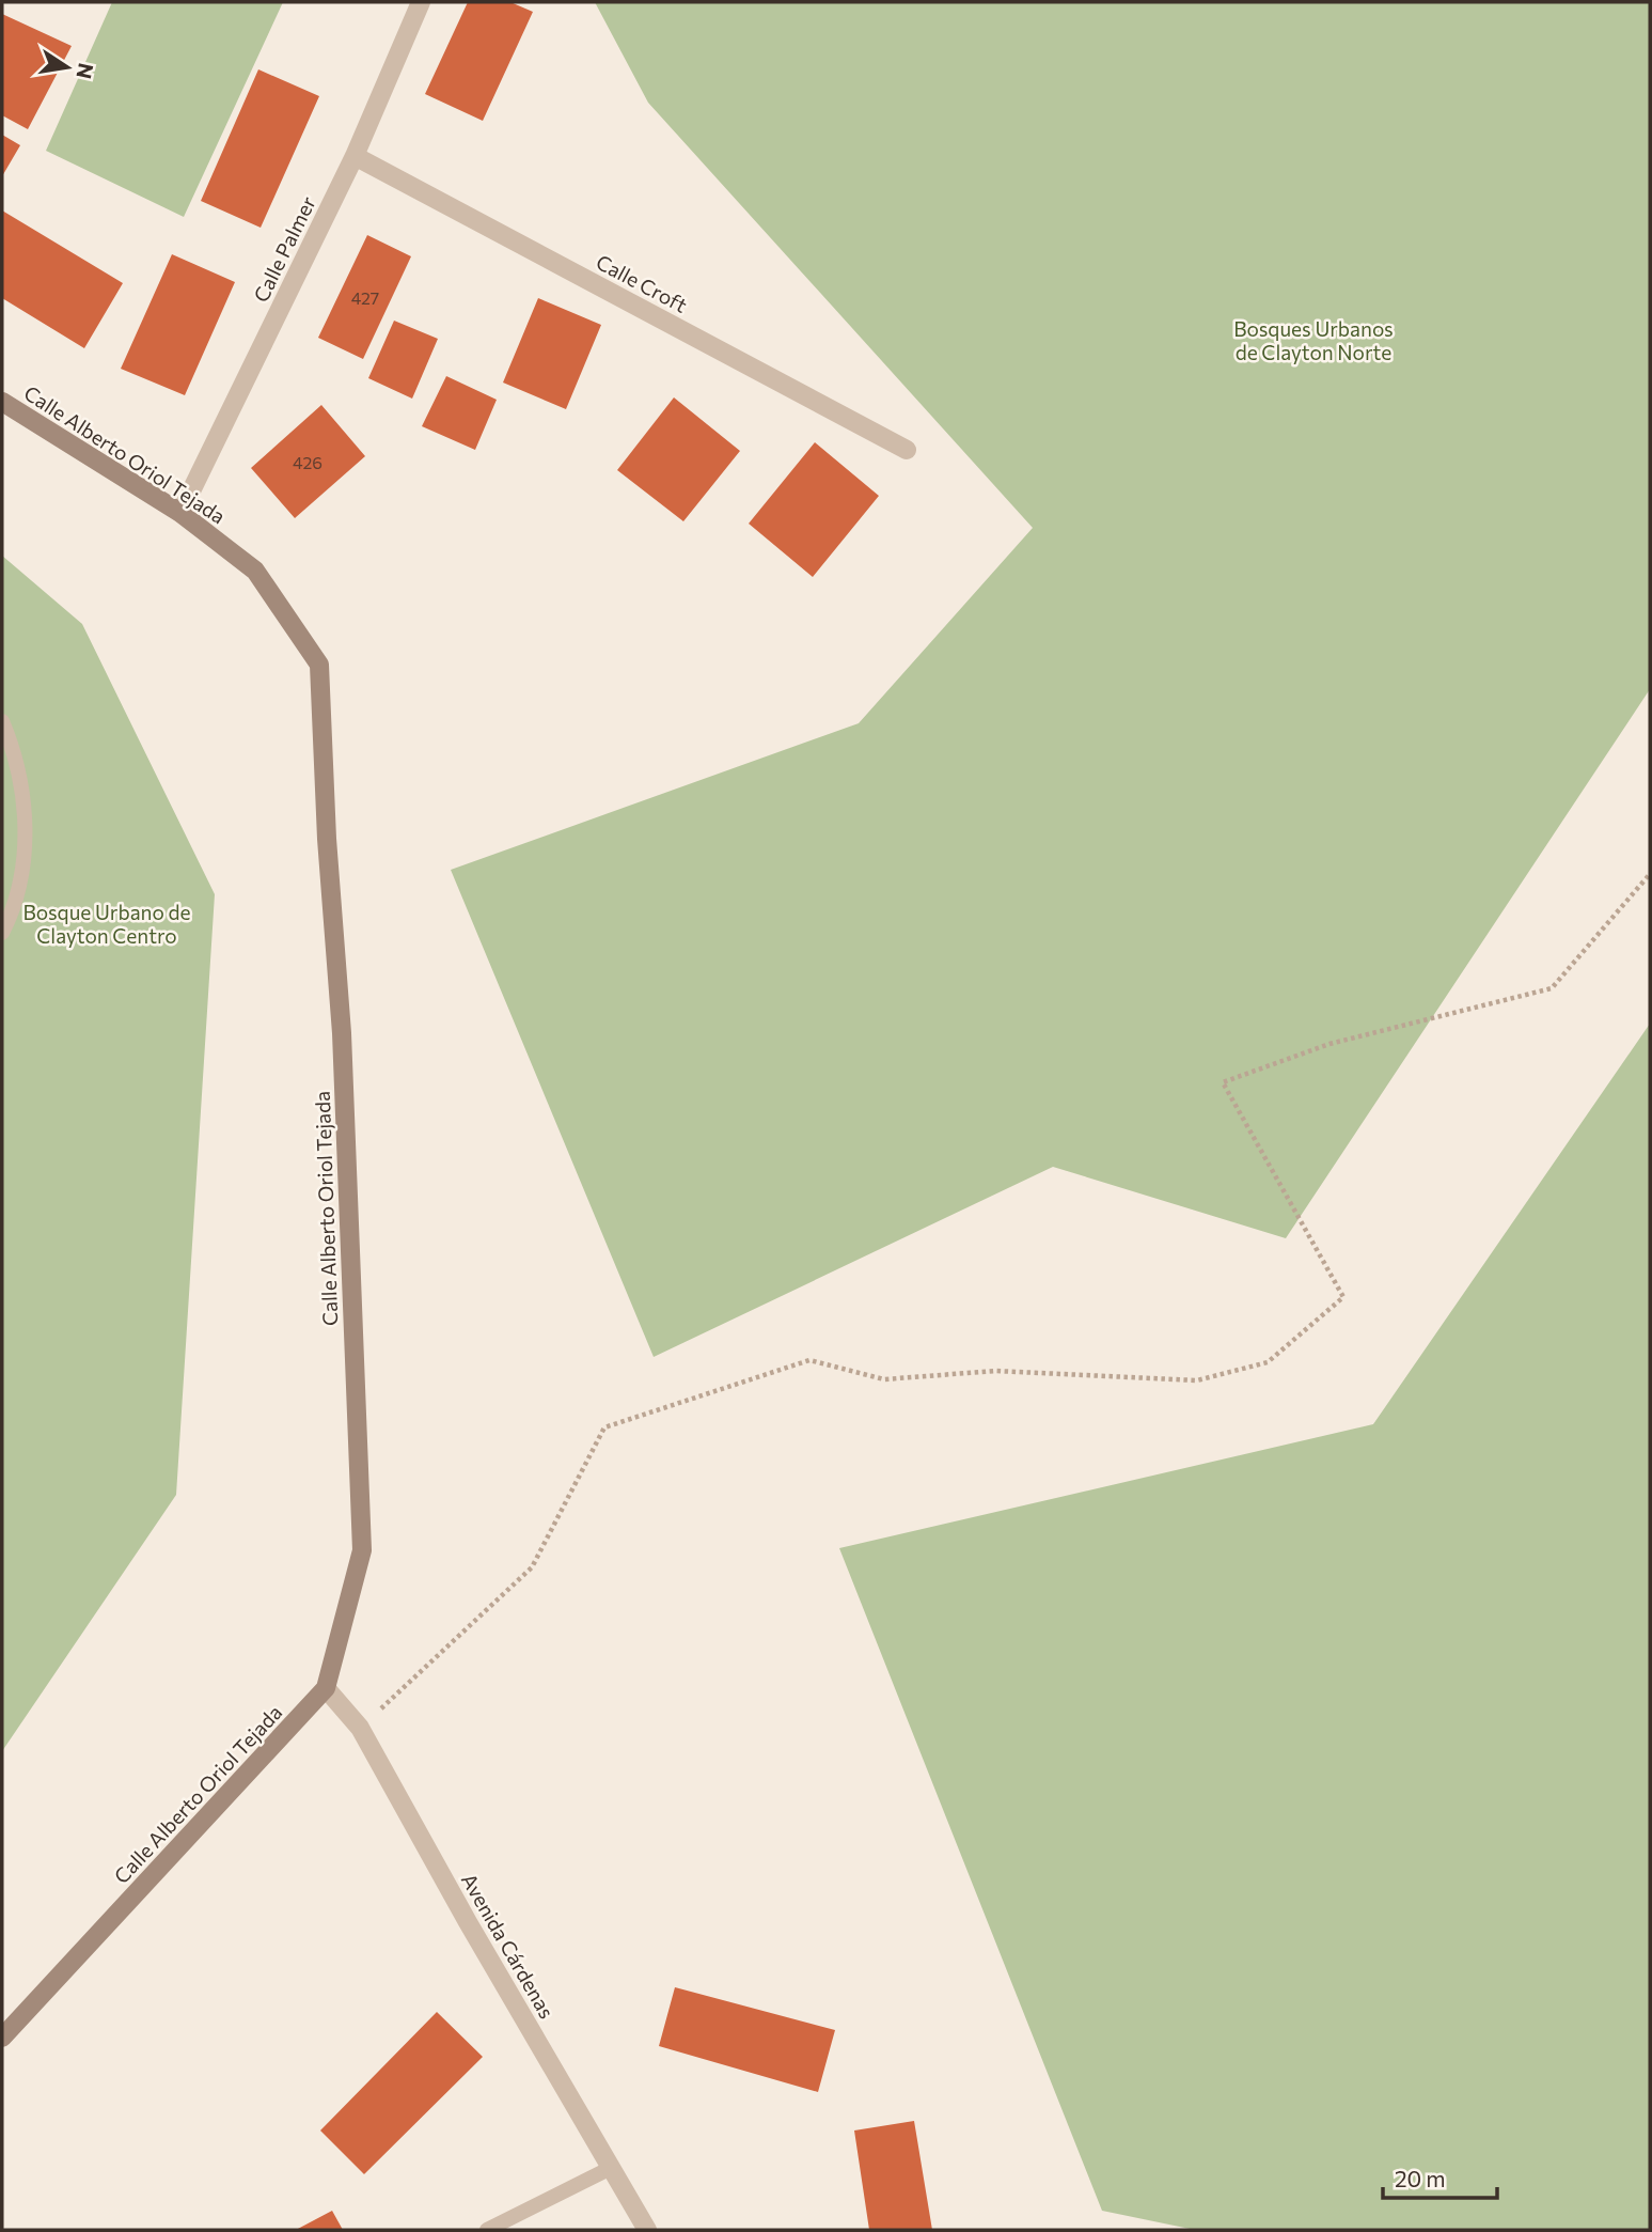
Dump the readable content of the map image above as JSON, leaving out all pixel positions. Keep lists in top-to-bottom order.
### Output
{
  "streets": {
    "street": [
      "Calle Palmer",
      "Calle Croft",
      "Calle Alberto Oriol Tejada",
      "Avenida Cárdenas"
    ]
  },
  "crossings": [
    ["Calle Palmer", "Calle Croft"],
    ["Calle Palmer", "Calle Alberto Oriol Tejada"],
    ["Calle Alberto Oriol Tejada", "Avenida Cárdenas"]
  ],
  "parks": ["Bosques Urbanos de Clayton Norte", "Bosque Urbano de Clayton Centro"],
  "house_numbers": ["427", "426"],
  "scale_bar": "20 m",
  "north": "right"
}
